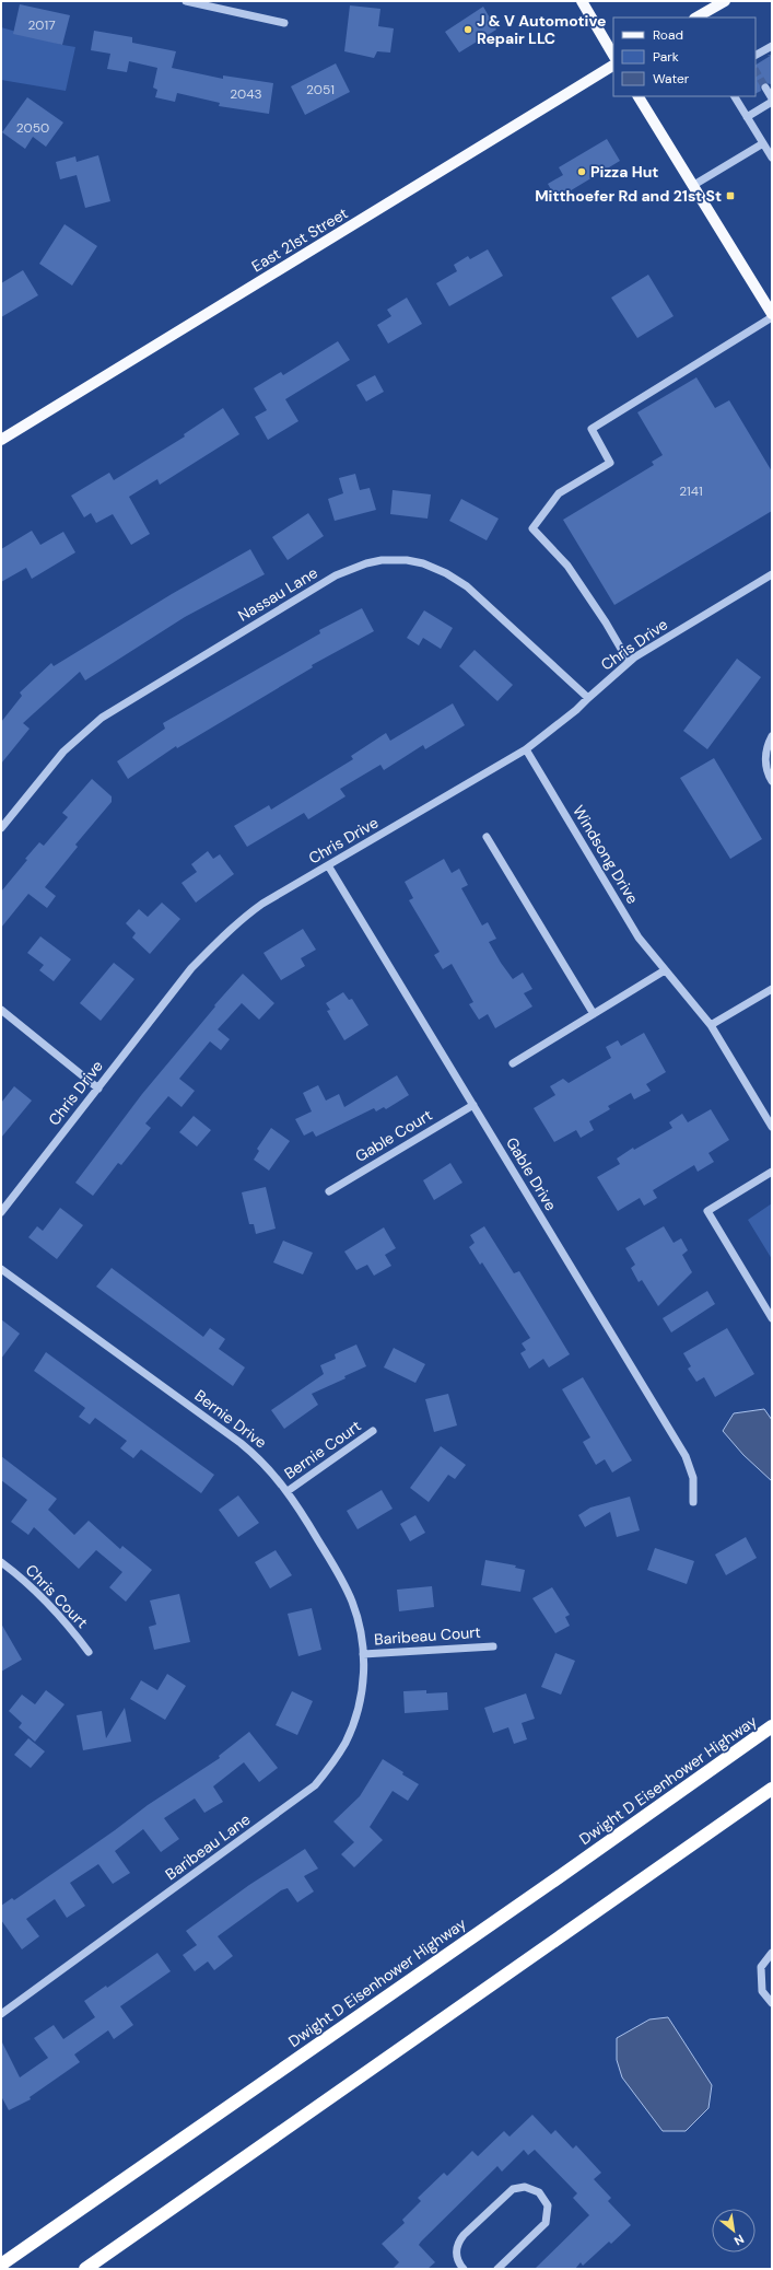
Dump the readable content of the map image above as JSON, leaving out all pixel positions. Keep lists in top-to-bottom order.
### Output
{
  "streets": {
    "highway": ["Dwight D Eisenhower Highway"],
    "main road": ["East 21st Street"],
    "street": [
      "Nassau Lane",
      "Chris Drive",
      "Windsong Drive",
      "Gable Court",
      "Gable Drive",
      "Bernie Drive",
      "Bernie Court",
      "Chris Court",
      "Baribeau Court",
      "Baribeau Lane"
    ]
  },
  "crossings": [
    ["Nassau Lane", "Chris Drive"],
    ["Chris Drive", "Windsong Drive"],
    ["Chris Drive", "Gable Drive"],
    ["Gable Court", "Gable Drive"],
    ["Bernie Drive", "Bernie Court"],
    ["Bernie Drive", "Baribeau Court"],
    ["Bernie Drive", "Baribeau Lane"],
    ["Baribeau Court", "Baribeau Lane"]
  ],
  "places": {
    "other": ["J & V Automotive Repair LLC", "Pizza Hut"],
    "transit": ["Mitthoefer Rd and 21st St"]
  },
  "house_numbers": [
    "2017",
    "2051",
    "2043",
    "2050",
    "2141"
  ],
  "legend": ["Road", "Park", "Water"],
  "north": "bottom right"
}
